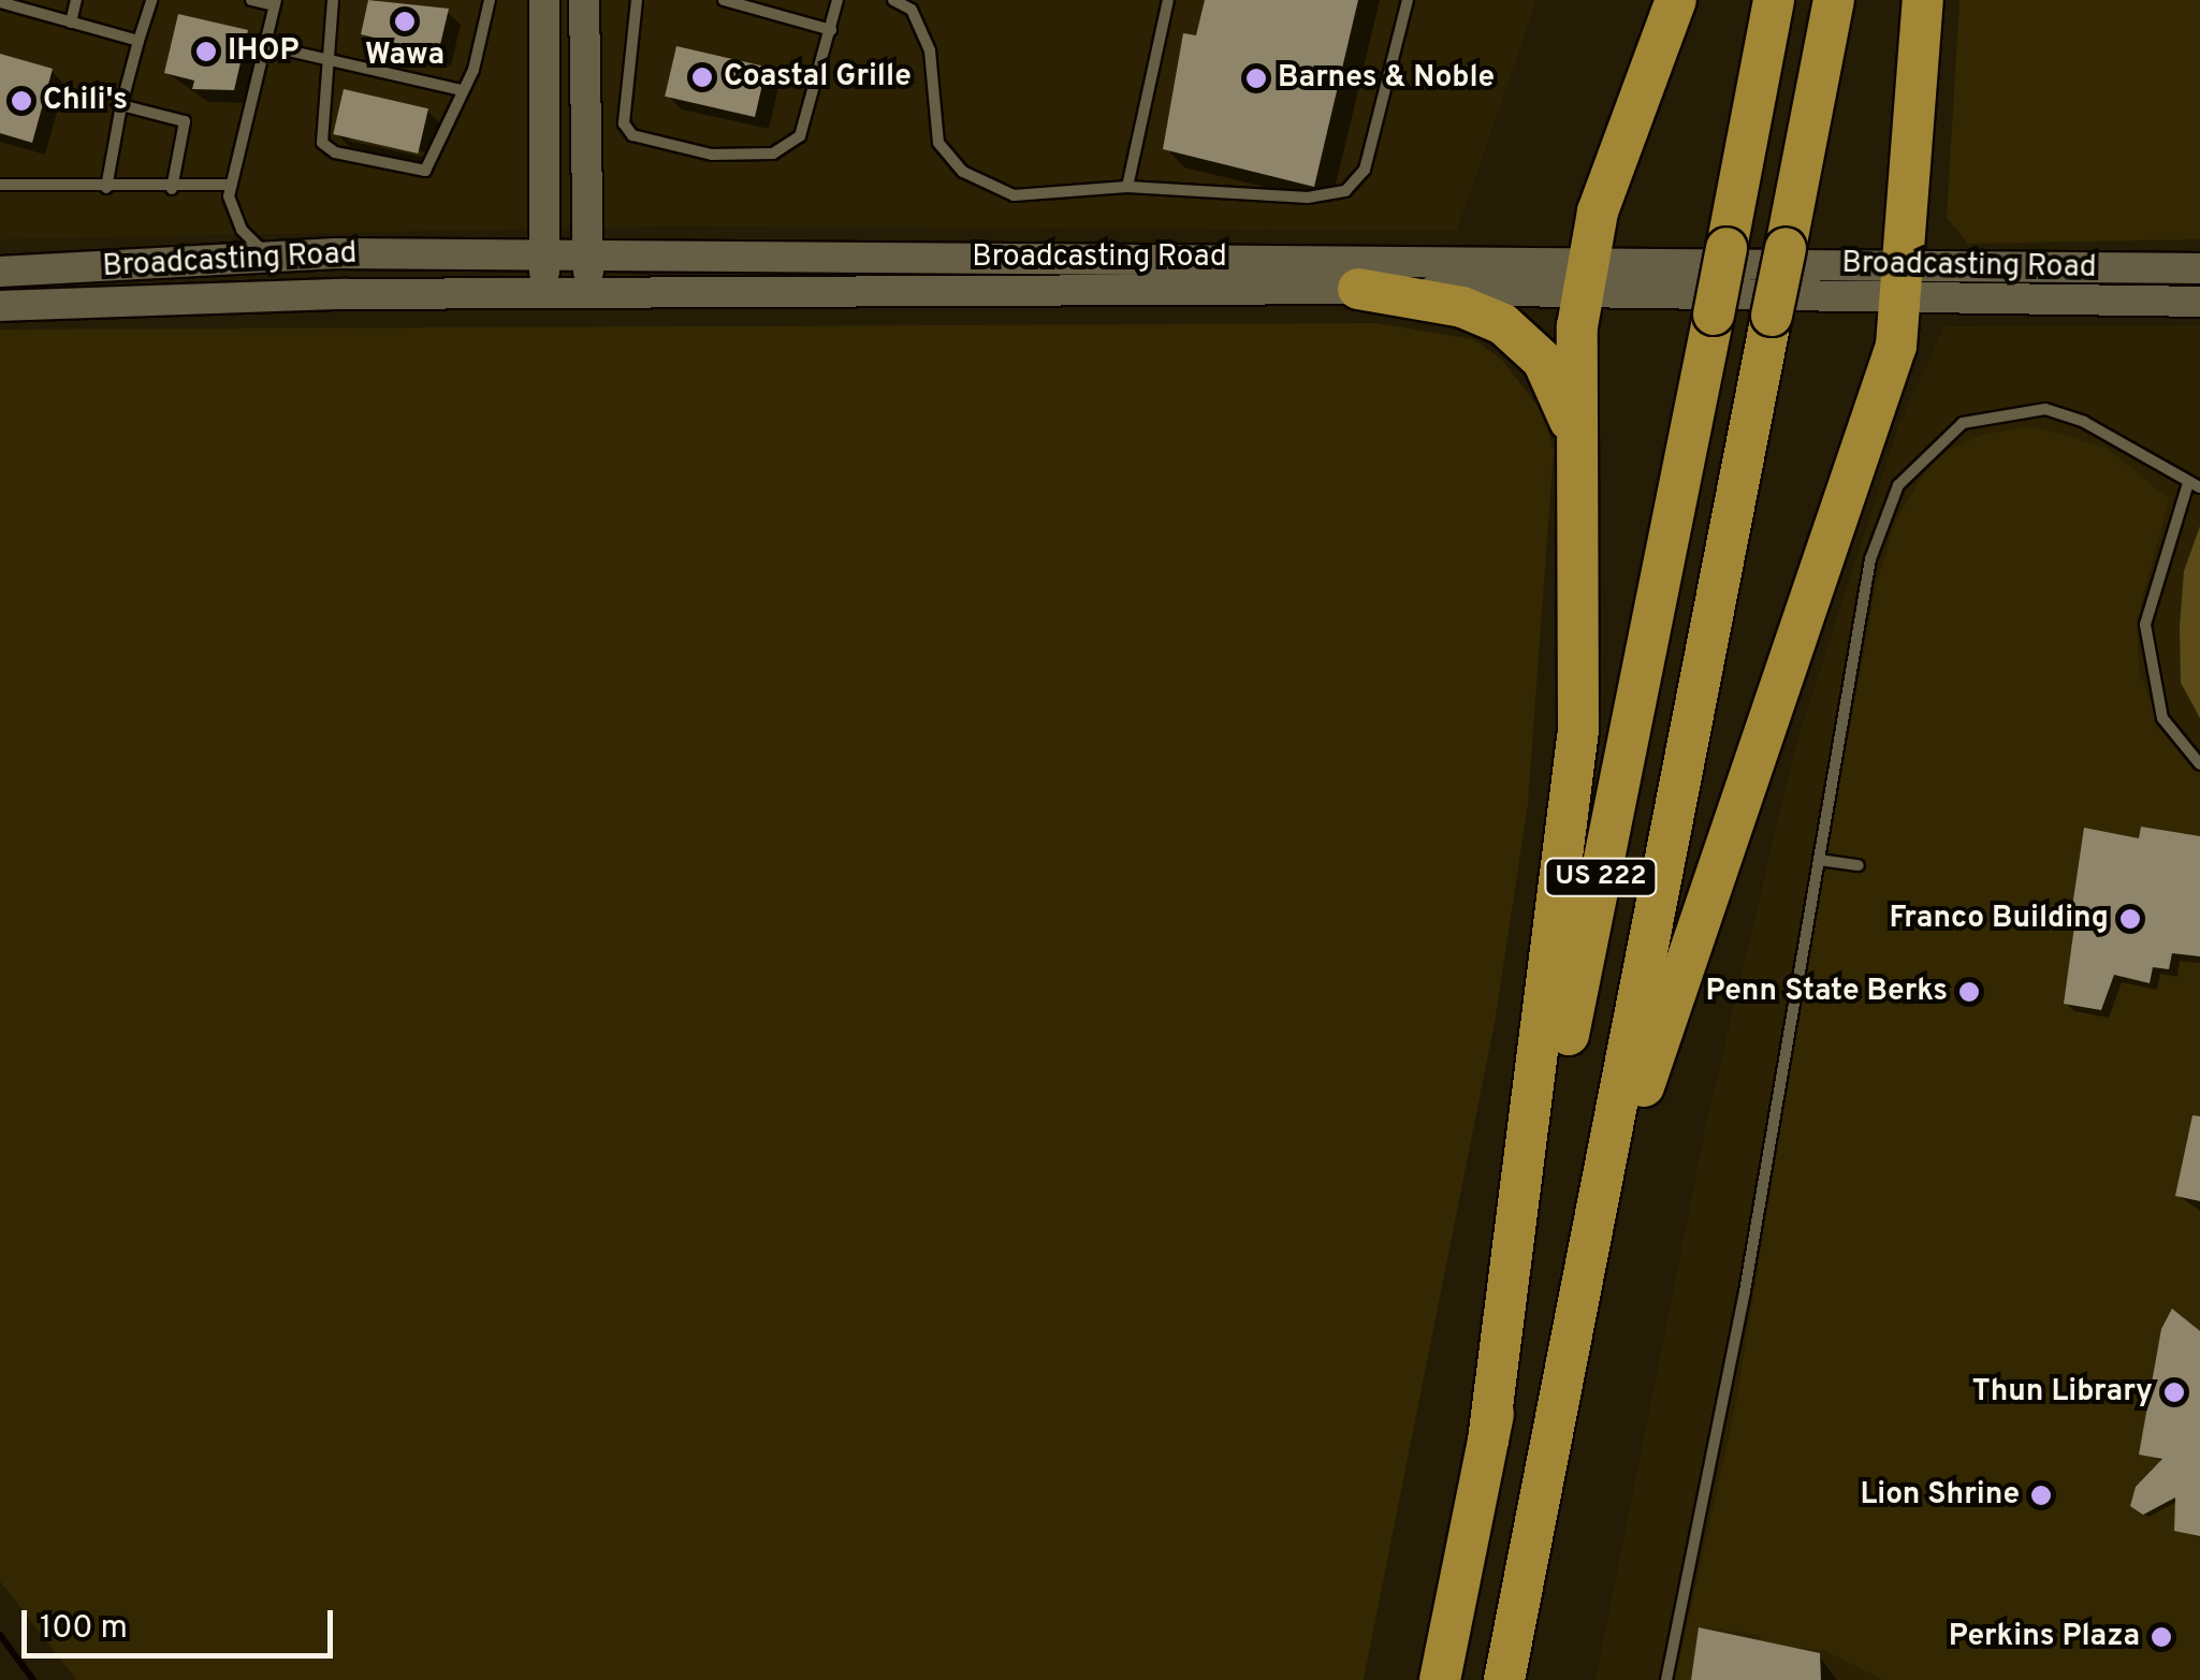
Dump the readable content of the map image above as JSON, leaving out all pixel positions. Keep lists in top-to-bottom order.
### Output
{
  "streets": {
    "highway": ["US 222"],
    "main road": ["Broadcasting Road"]
  },
  "places": [
    "Wawa",
    "IHOP",
    "Coastal Grille",
    "Barnes & Noble",
    "Chili's",
    "Franco Building",
    "Penn State Berks",
    "Thun Library",
    "Lion Shrine",
    "Perkins Plaza"
  ],
  "scale_bar": "100 m"
}
